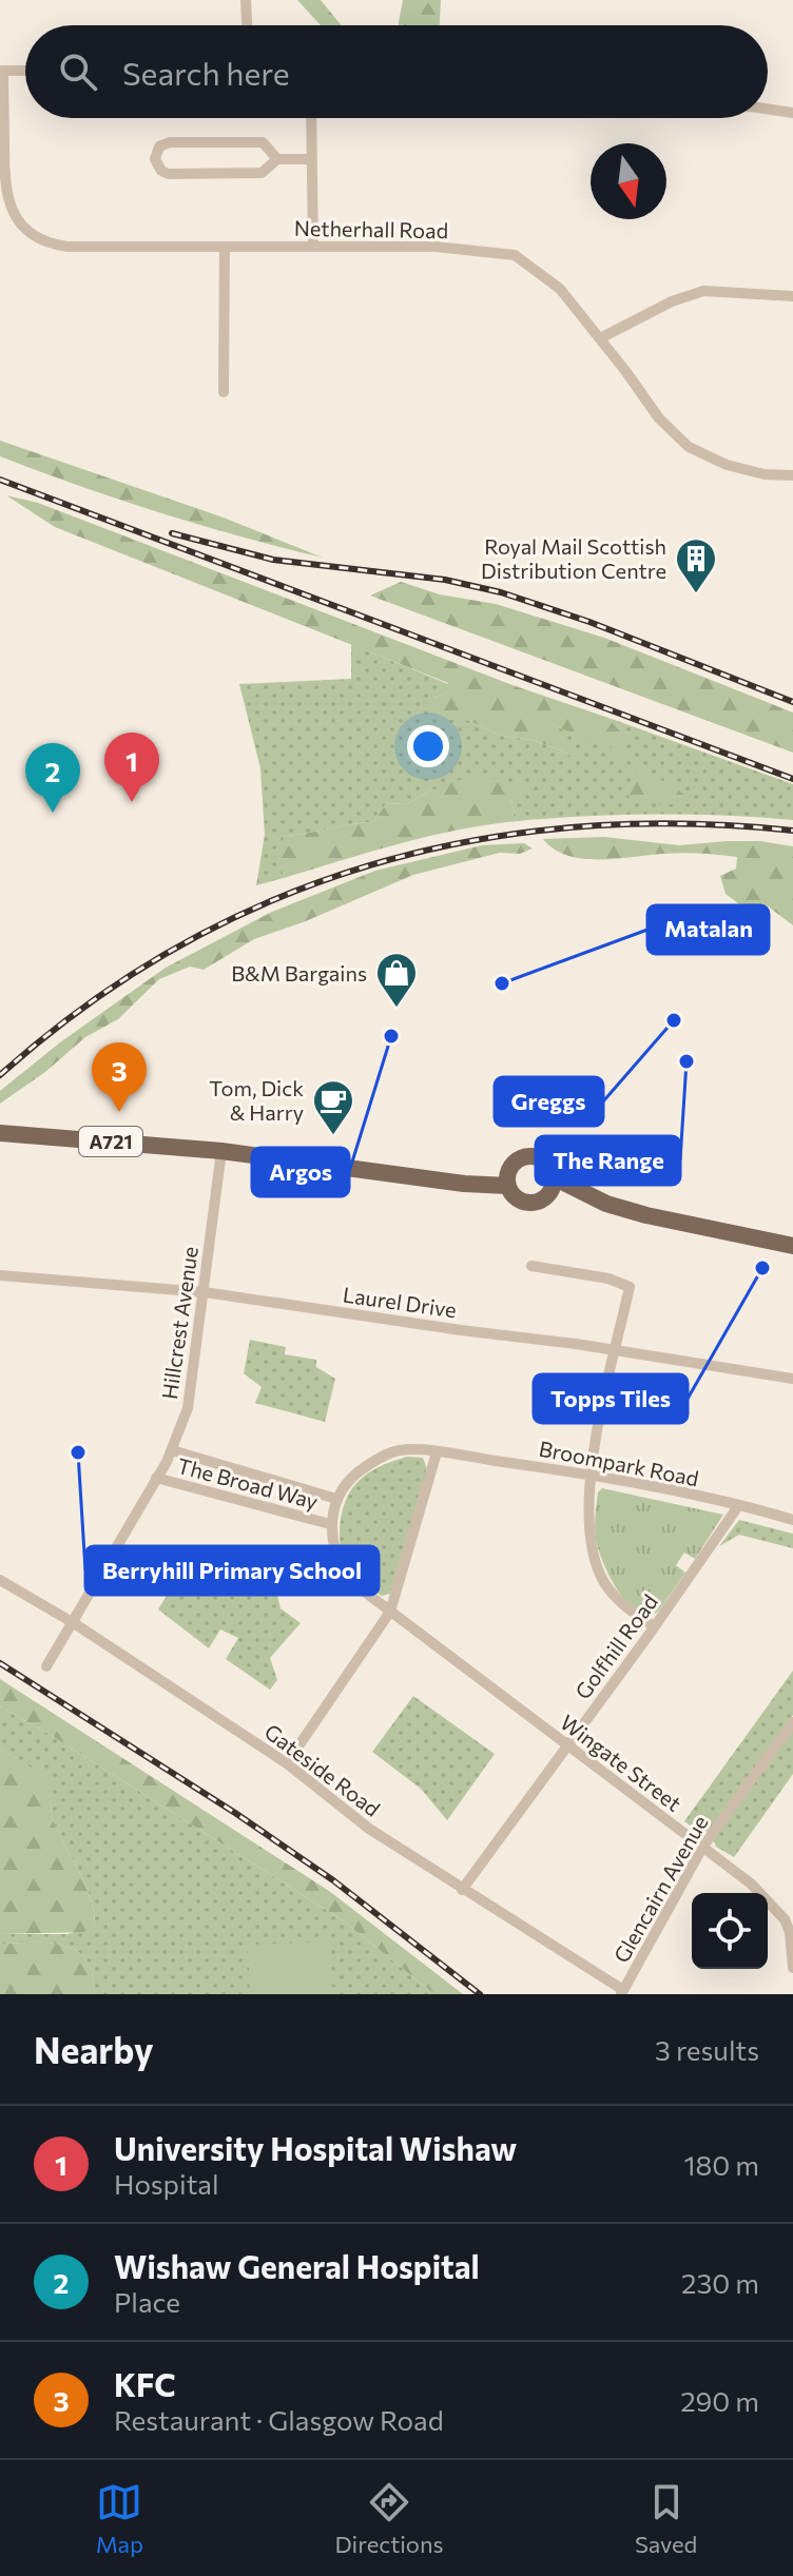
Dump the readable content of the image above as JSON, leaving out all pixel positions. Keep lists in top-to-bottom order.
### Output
{
  "streets": {
    "main road": ["A721"],
    "street": [
      "Netherhall Road",
      "Laurel Drive",
      "Hillcrest Avenue",
      "Broompark Road",
      "The Broad Way",
      "Golfhill Road",
      "Wingate Street",
      "Gateside Road",
      "Glencairn Avenue"
    ]
  },
  "crossings": [
    ["A721", "Hillcrest Avenue"],
    ["Laurel Drive", "Hillcrest Avenue"],
    ["Hillcrest Avenue", "The Broad Way"],
    ["Hillcrest Avenue", "Gateside Road"],
    ["Broompark Road", "The Broad Way"],
    ["Broompark Road", "Golfhill Road"],
    ["The Broad Way", "Wingate Street"],
    ["Golfhill Road", "Wingate Street"],
    ["Golfhill Road", "Gateside Road"],
    ["Wingate Street", "Glencairn Avenue"],
    ["Gateside Road", "Glencairn Avenue"]
  ],
  "places": {
    "building": ["Royal Mail Scottish Distribution Centre"],
    "other": [
      "Matalan",
      "Greggs",
      "Argos",
      "The Range",
      "Topps Tiles",
      "Berryhill Primary School"
    ],
    "shop": ["B&M Bargains"],
    "cafe": ["Tom, Dick & Harry"]
  },
  "north": "bottom",
  "page": {
    "search": "Search here",
    "pins": ["1", "2", "3"],
    "heading": ["Nearby", "3 results"],
    "list": [
      {
        "mark": "1",
        "name": "University Hospital Wishaw",
        "note": "Hospital",
        "value": "180 m"
      },
      {
        "mark": "2",
        "name": "Wishaw General Hospital",
        "note": "Place",
        "value": "230 m"
      },
      {
        "mark": "3",
        "name": "KFC",
        "note": "Restaurant · Glasgow Road",
        "value": "290 m"
      }
    ],
    "nav": ["Map", "Directions", "Saved"]
  }
}
